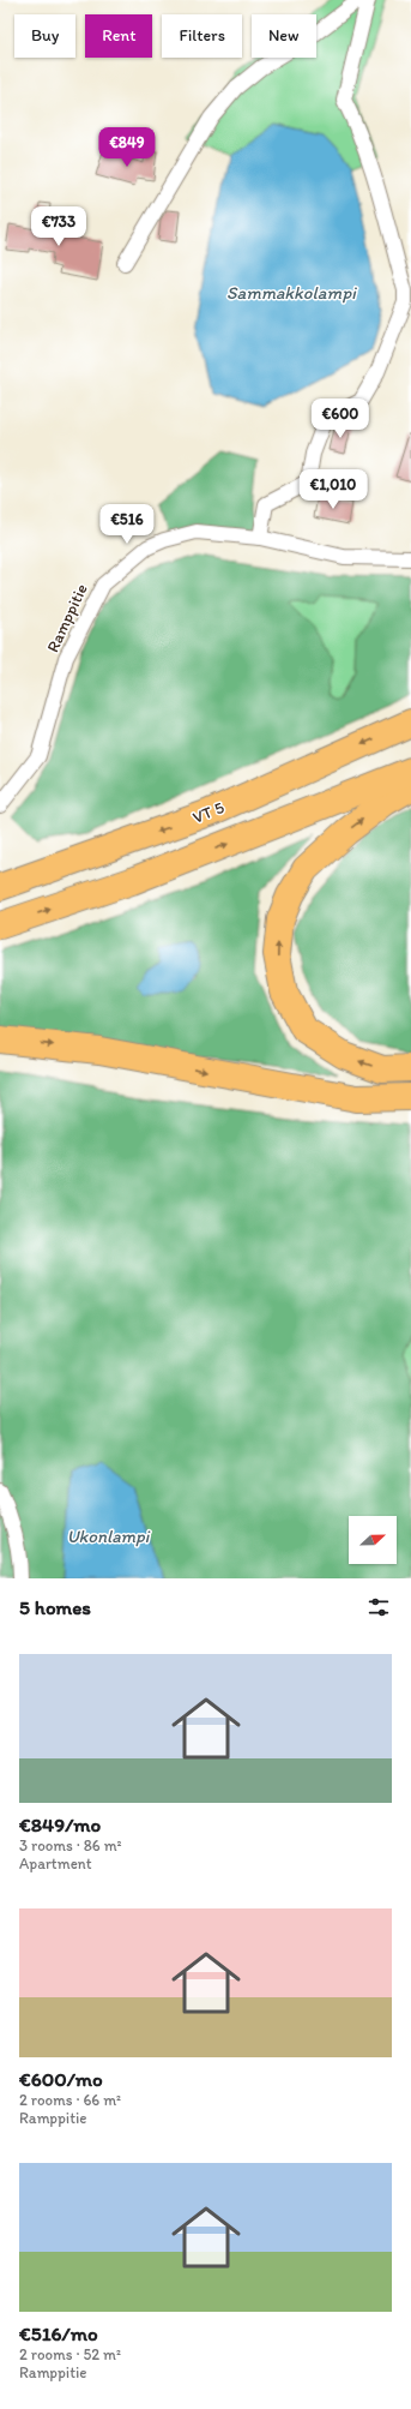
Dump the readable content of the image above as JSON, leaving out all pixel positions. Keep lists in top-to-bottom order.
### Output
{
  "streets": {
    "highway": ["VT 5"],
    "street": ["Ramppitie"]
  },
  "water": ["Sammakkolampi", "Ukonlampi"],
  "north": "right",
  "page": {
    "chip": [
      "Buy",
      "Rent",
      "Filters",
      "New"
    ],
    "price": [
      "€849",
      "€733",
      "€600",
      "€1,010",
      "€516"
    ],
    "heading": "5 homes",
    "list": [
      {
        "name": "€849/mo",
        "note": "3 rooms · 86 m² · Apartment"
      },
      {
        "name": "€600/mo",
        "note": "2 rooms · 66 m² · Ramppitie"
      },
      {
        "name": "€516/mo",
        "note": "2 rooms · 52 m² · Ramppitie"
      }
    ]
  }
}
